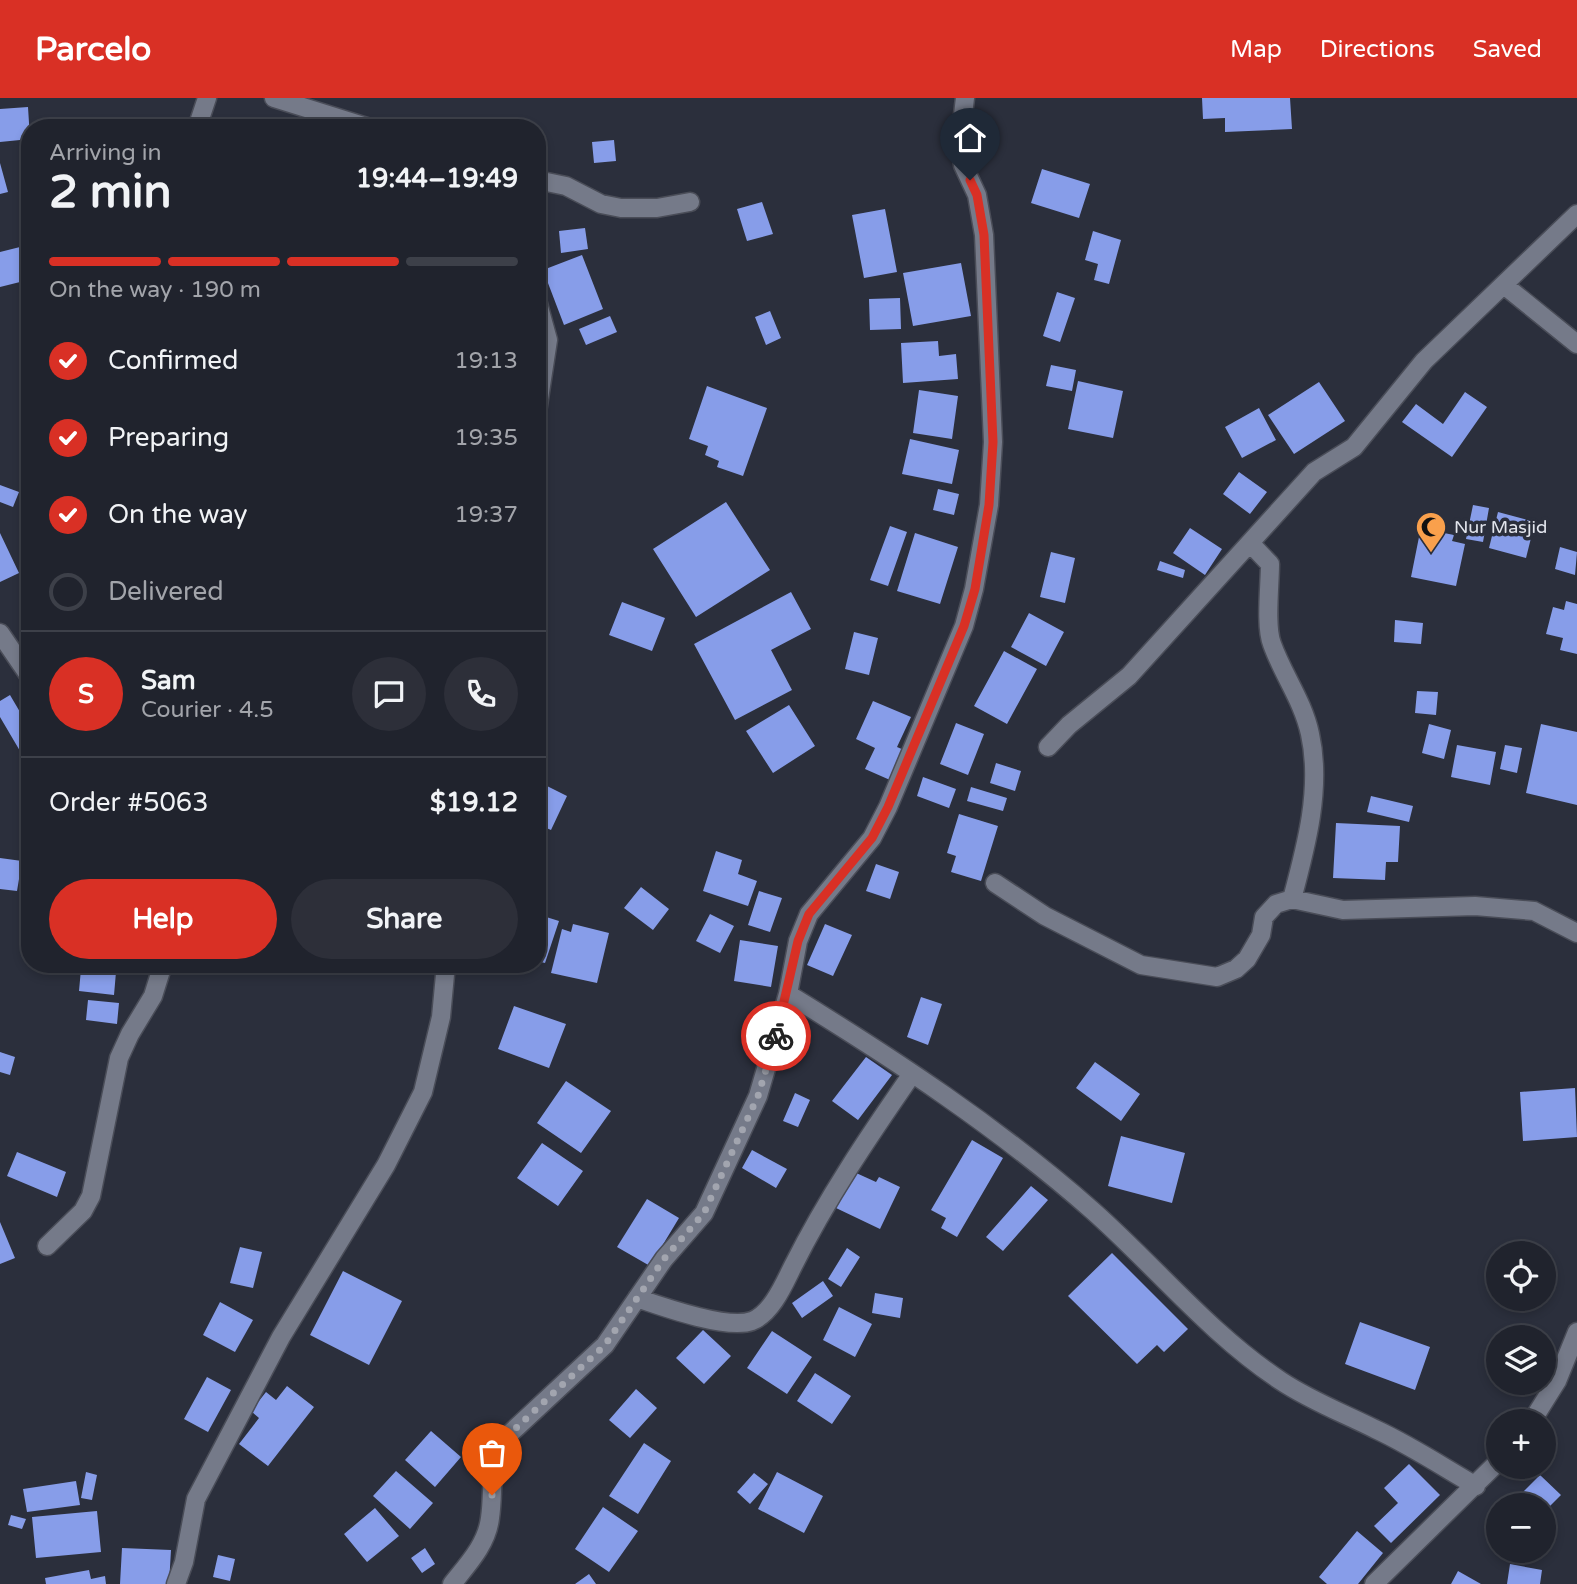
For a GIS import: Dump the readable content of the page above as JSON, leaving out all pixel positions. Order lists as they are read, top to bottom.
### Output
{
  "places": {
    "mosque": ["Nur Masjid"]
  },
  "page": {
    "header": "Parcelo",
    "nav": ["Map", "Directions", "Saved"],
    "heading": ["2 min", "Arriving in", "19:44–19:49"],
    "panel": [
      "Sam",
      "Courier · 4.5",
      "Order #5063",
      "$19.12"
    ],
    "bar": "On the way · 190 m",
    "list": [
      ["Confirmed", "19:13"],
      ["Preparing", "19:35"],
      ["On the way", "19:37"],
      "Delivered"
    ],
    "round": "S",
    "buttons": ["Help", "Share"],
    "map_buttons": ["+", "−"]
  }
}
